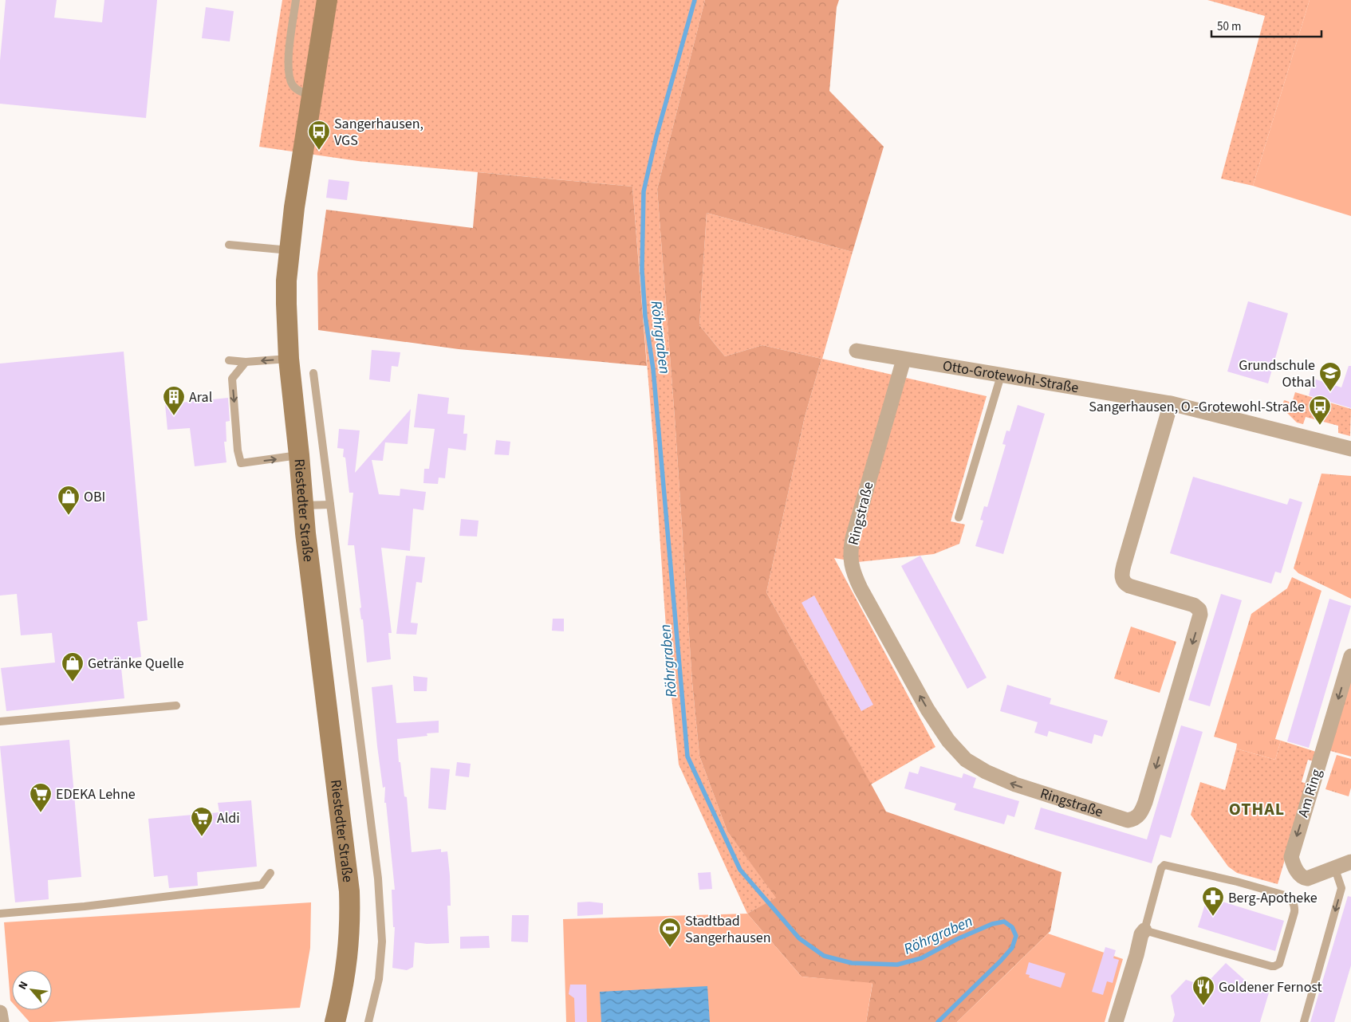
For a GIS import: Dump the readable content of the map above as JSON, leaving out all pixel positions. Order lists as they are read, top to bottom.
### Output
{
  "streets": {
    "main road": ["Riestedter Straße"],
    "street": ["Otto-Grotewohl-Straße", "Ringstraße", "Am Ring"]
  },
  "crossings": [
    ["Otto-Grotewohl-Straße", "Ringstraße"]
  ],
  "districts": ["OTHAL"],
  "water": ["Röhrgraben"],
  "places": {
    "bus stop": ["Sangerhausen, VGS", "Sangerhausen, O.-Grotewohl-Straße"],
    "school or university": ["Grundschule Othal"],
    "building": ["Aral"],
    "shop": ["OBI", "Getränke Quelle"],
    "supermarket": ["EDEKA Lehne", "Aldi"],
    "pharmacy": ["Berg-Apotheke"],
    "sports": ["Stadtbad Sangerhausen"],
    "restaurant": ["Goldener Fernost"]
  },
  "scale_bar": "50 m",
  "north": "top left"
}
